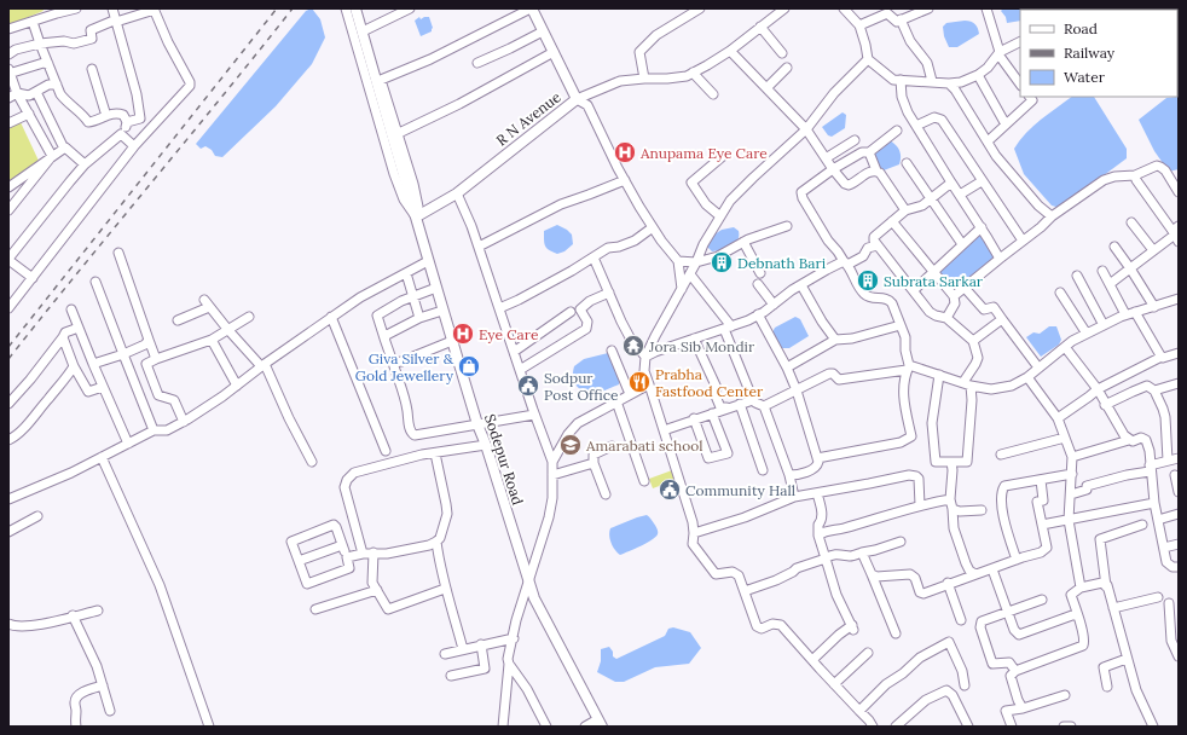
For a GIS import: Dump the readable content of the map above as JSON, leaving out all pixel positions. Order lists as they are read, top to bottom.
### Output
{
  "streets": {
    "main road": ["R N Avenue", "Sodepur Road"]
  },
  "crossings": [
    ["R N Avenue", "Sodepur Road"]
  ],
  "places": {
    "hospital": ["Anupama Eye Care", "Eye Care"],
    "building": ["Debnath Bari", "Subrata Sarkar"],
    "temple": ["Jora Sib Mondir"],
    "shop": ["Giva Silver & Gold Jewellery"],
    "restaurant": ["Prabha Fastfood Center"],
    "public building": ["Sodpur Post Office", "Community Hall"],
    "school or university": ["Amarabati school"]
  },
  "legend": ["Road", "Railway", "Water"]
}
